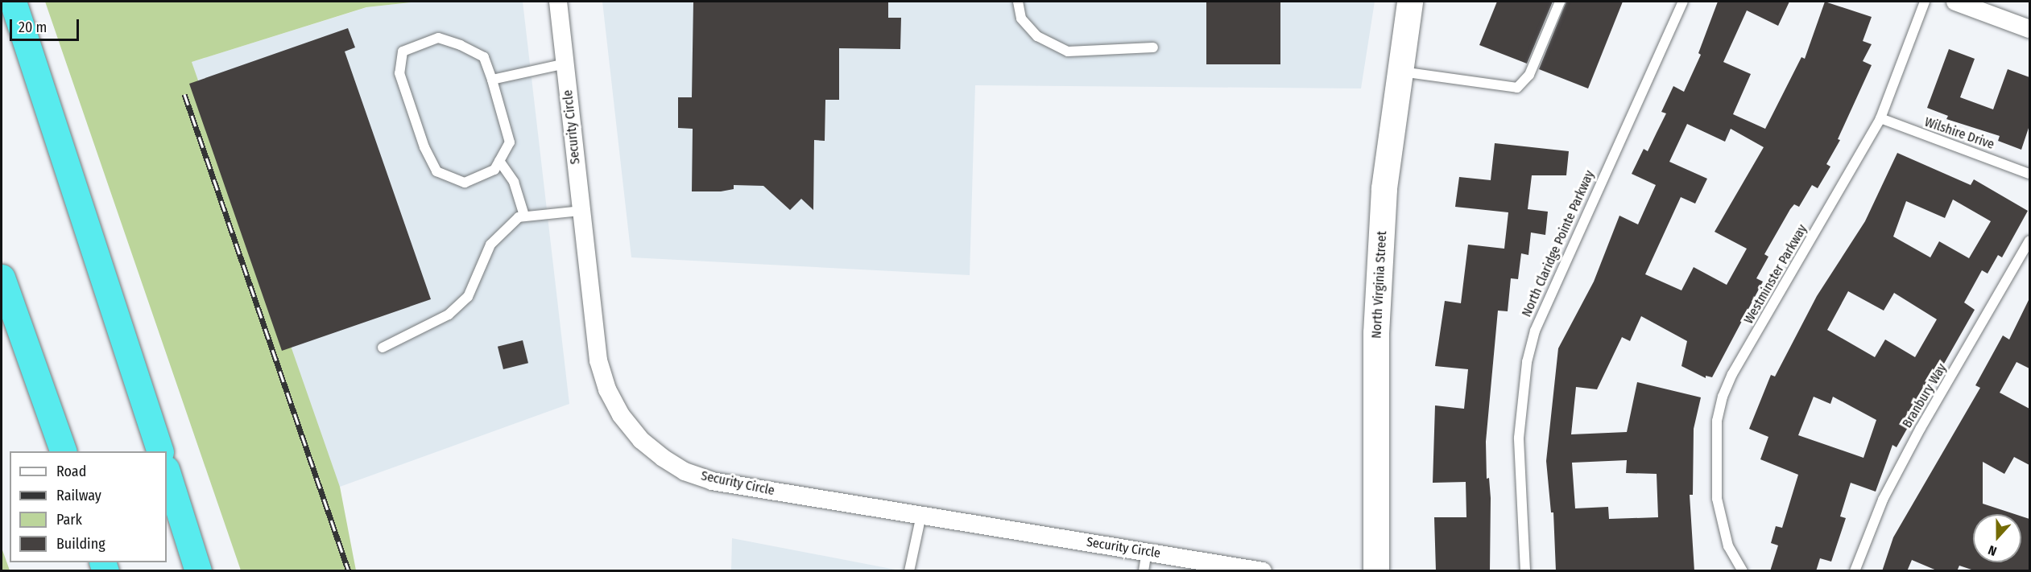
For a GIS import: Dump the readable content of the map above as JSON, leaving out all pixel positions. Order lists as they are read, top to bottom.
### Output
{
  "streets": {
    "main road": ["North Virginia Street"],
    "street": ["Security Circle"],
    "lane": [
      "Wilshire Drive",
      "North Claridge Pointe Parkway",
      "Westminster Parkway",
      "Branbury Way"
    ]
  },
  "crossings": [
    ["Wilshire Drive", "Westminster Parkway"]
  ],
  "legend": [
    "Road",
    "Railway",
    "Park",
    "Building"
  ],
  "scale_bar": "20 m",
  "north": "bottom"
}
